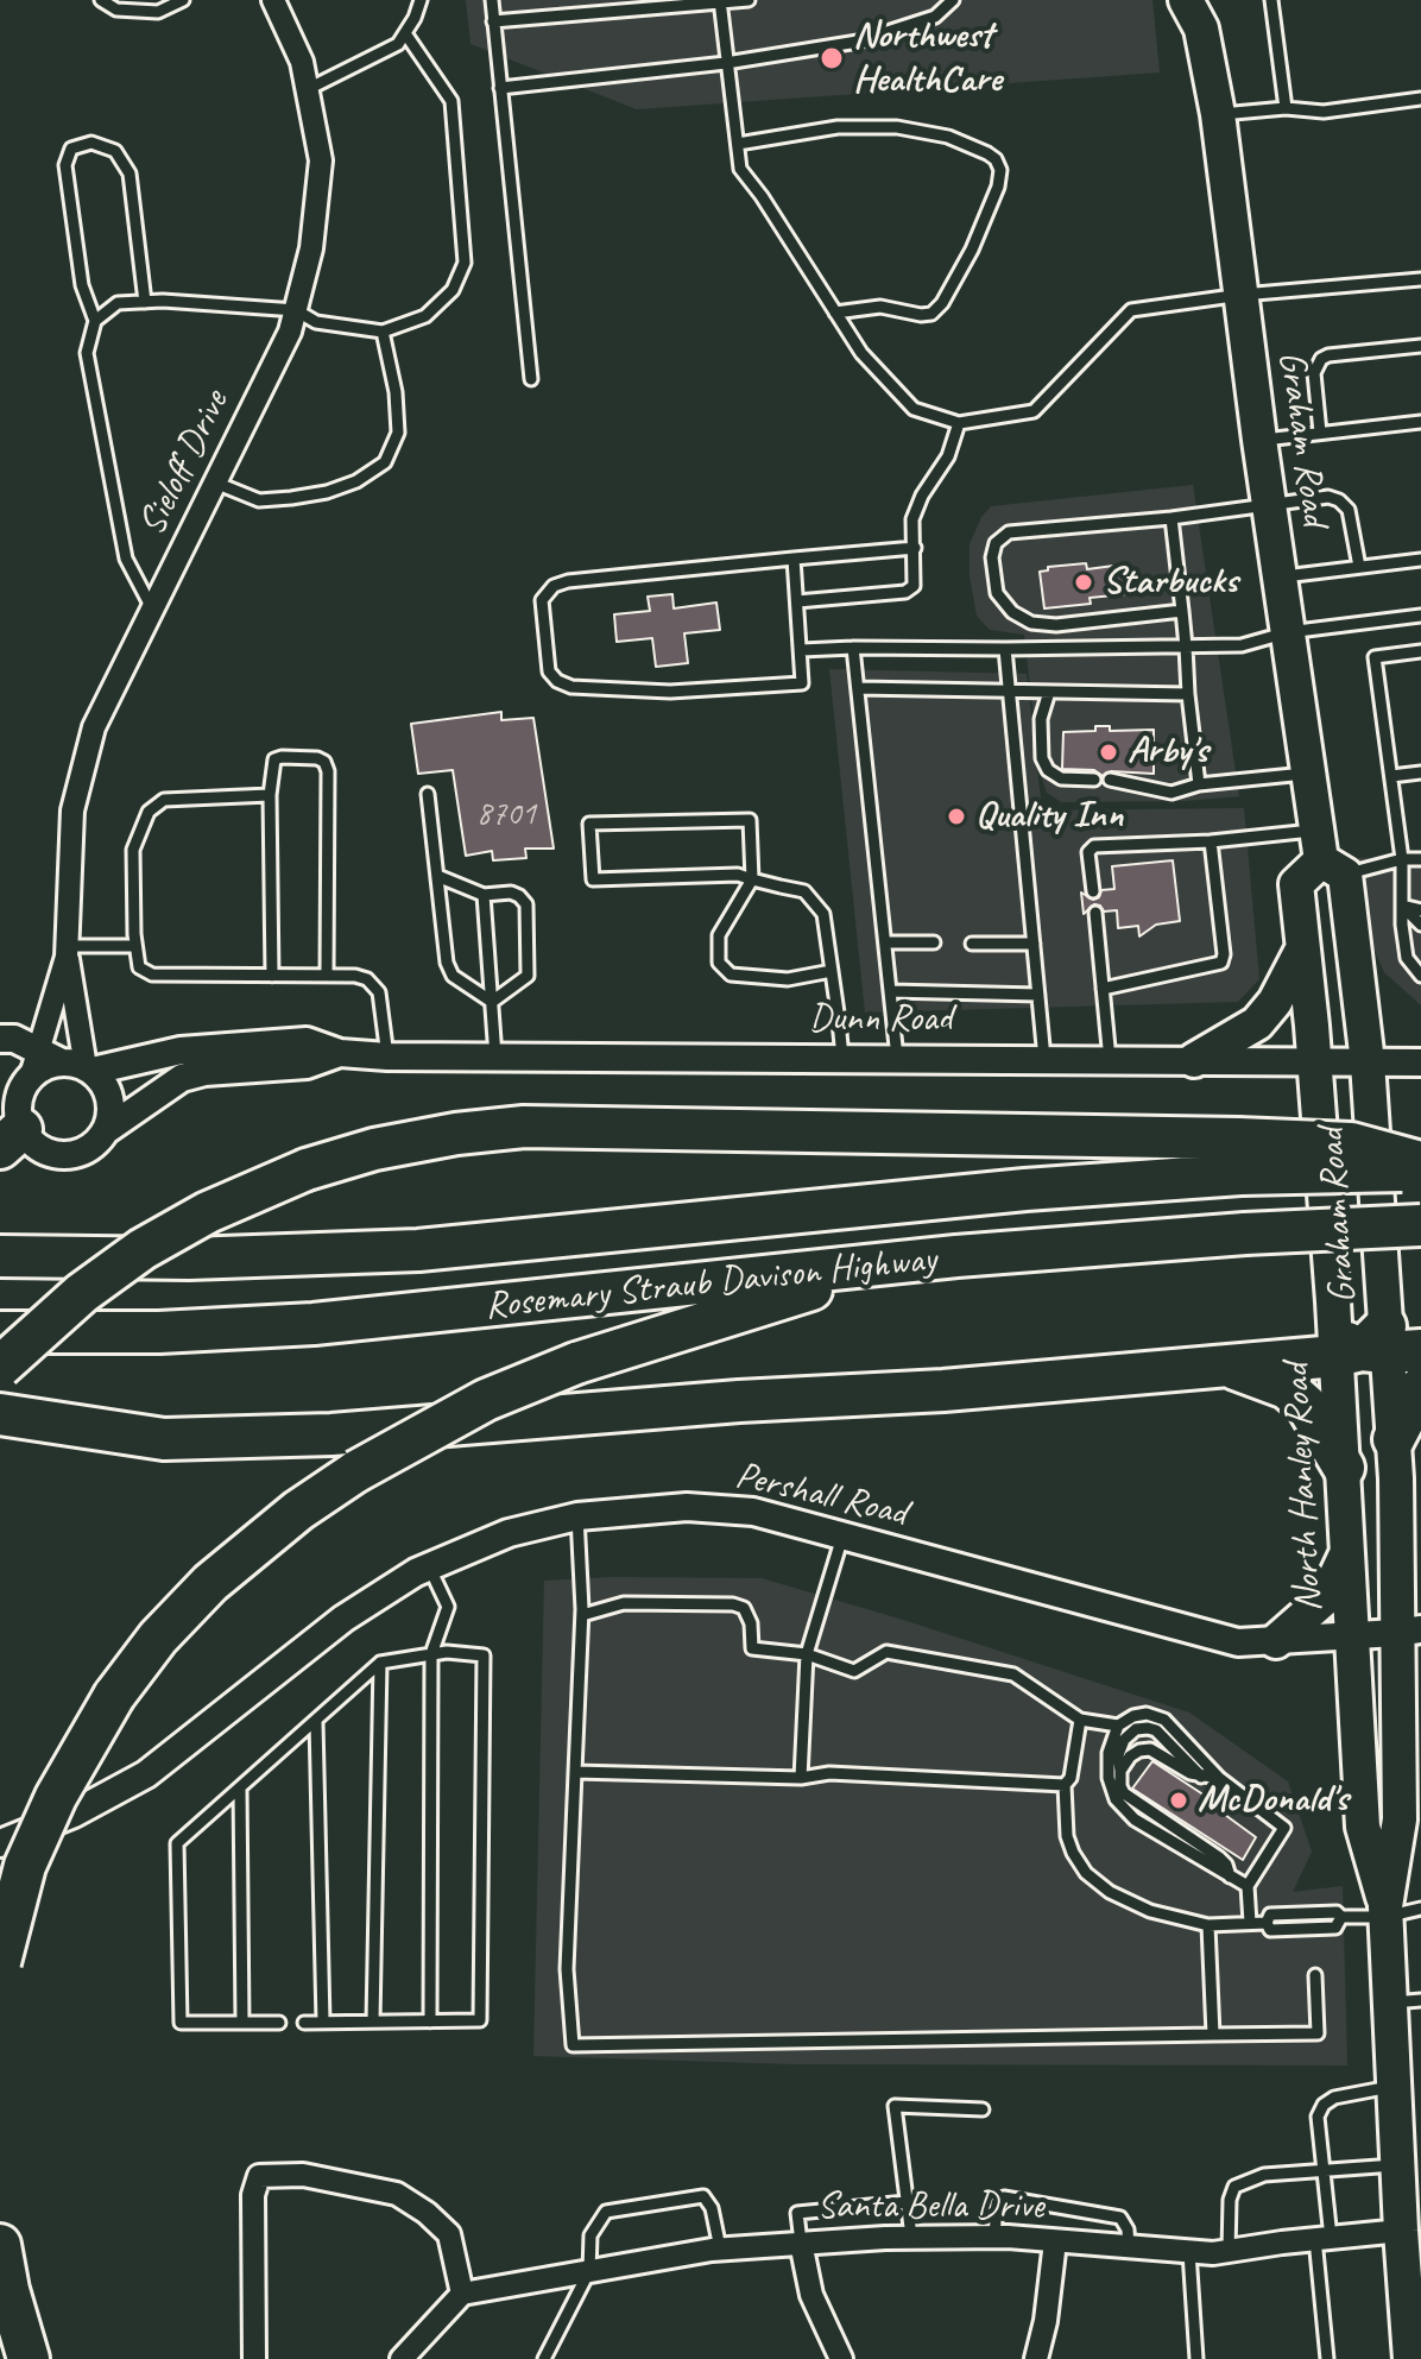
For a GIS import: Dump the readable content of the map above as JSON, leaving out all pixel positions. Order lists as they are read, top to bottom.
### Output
{
  "streets": {
    "highway": ["Rosemary Straub Davison Highway"],
    "main road": ["Graham Road", "North Hanley Road"],
    "street": [
      "Sieloff Drive",
      "Dunn Road",
      "Pershall Road",
      "Santa Bella Drive"
    ]
  },
  "crossings": [
    ["Graham Road", "Dunn Road"],
    ["Graham Road", "North Hanley Road"],
    ["Sieloff Drive", "Dunn Road"],
    ["Dunn Road", "North Hanley Road"],
    ["North Hanley Road", "Pershall Road"],
    ["North Hanley Road", "Santa Bella Drive"]
  ],
  "places": [
    "Northwest HealthCare",
    "Starbucks",
    "Arby's",
    "Quality Inn",
    "McDonald's"
  ],
  "house_numbers": ["8701"]
}
